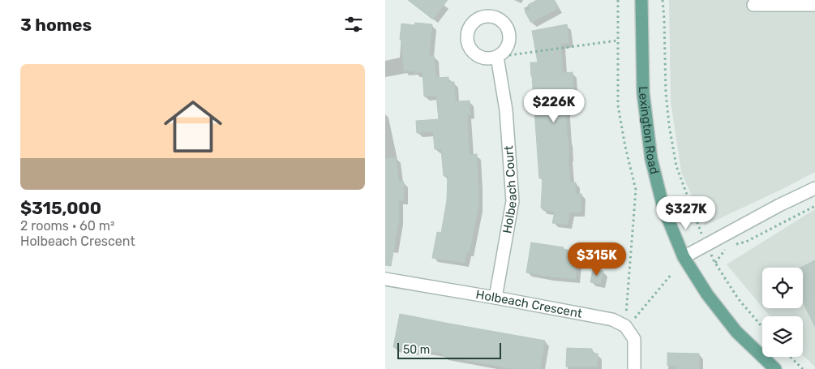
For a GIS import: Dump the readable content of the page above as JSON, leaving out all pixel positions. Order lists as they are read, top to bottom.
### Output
{
  "streets": {
    "main road": ["Lexington Road"],
    "street": ["Holbeach Court", "Holbeach Crescent"]
  },
  "crossings": [
    ["Holbeach Court", "Holbeach Crescent"]
  ],
  "scale_bar": "50 m",
  "page": {
    "heading": "3 homes",
    "list": [
      {
        "name": "$315,000",
        "note": "2 rooms · 60 m² · Holbeach Crescent"
      }
    ],
    "price": ["$226K", "$327K", "$315K"],
    "scale": "50 m"
  }
}
